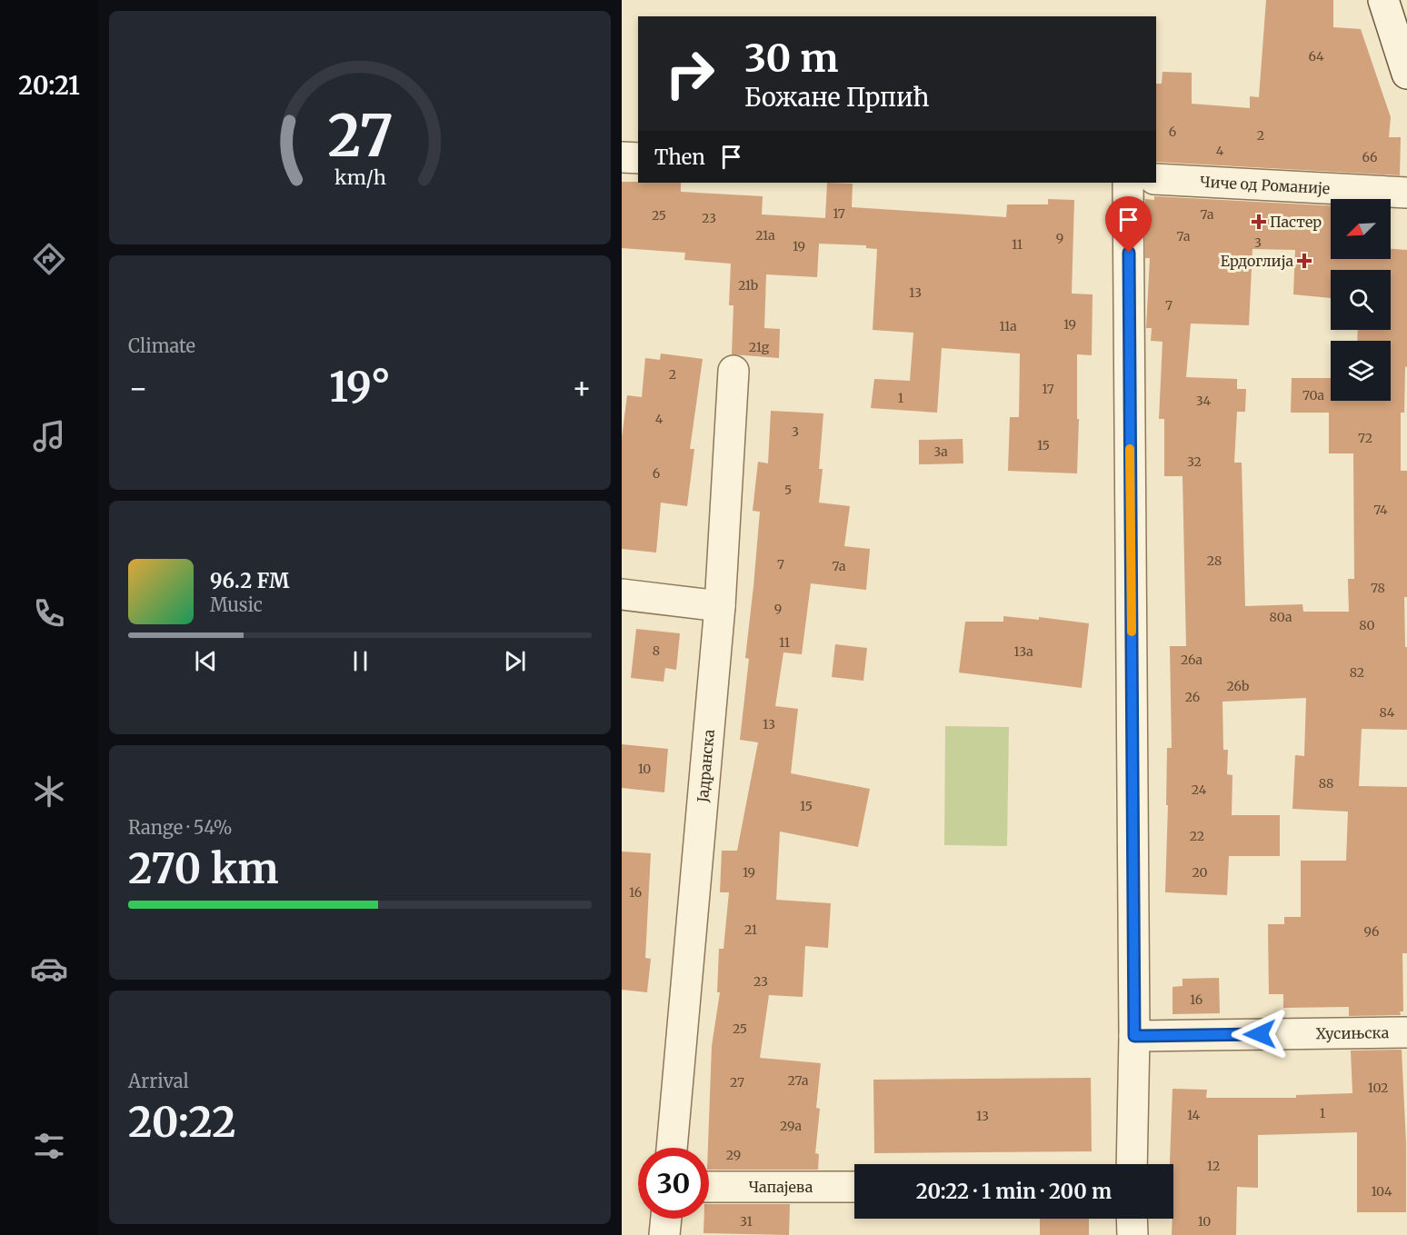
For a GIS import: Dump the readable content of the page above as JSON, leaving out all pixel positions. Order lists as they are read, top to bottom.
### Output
{
  "streets": {
    "street": [
      "Чиче од Романије",
      "Јадранска",
      "Хусињска",
      "Чапајева"
    ]
  },
  "places": {
    "health": ["Пастер", "Ердоглија"]
  },
  "house_numbers": [
    "64",
    "6",
    "2",
    "4",
    "66",
    "17",
    "7a",
    "25",
    "23",
    "21a",
    "7a",
    "9",
    "3",
    "11",
    "19",
    "21b",
    "13",
    "7",
    "19",
    "11a",
    "21g",
    "2",
    "17",
    "70a",
    "1",
    "34",
    "4",
    "3",
    "72",
    "15",
    "3a",
    "32",
    "6",
    "5",
    "74",
    "28",
    "7",
    "7a",
    "78",
    "9",
    "80a",
    "80",
    "11",
    "8",
    "13a",
    "26a",
    "82",
    "26b",
    "26",
    "84",
    "13",
    "10",
    "88",
    "24",
    "15",
    "22",
    "19",
    "20",
    "16",
    "21",
    "96",
    "23",
    "16",
    "25",
    "27a",
    "27",
    "102",
    "1",
    "14",
    "13",
    "29a",
    "29",
    "12",
    "104",
    "31",
    "10"
  ],
  "north": "bottom left",
  "page": {
    "tabs": "20:21",
    "turn": ["30 m", "Божане Прпић"],
    "then": "Then",
    "tile": [
      "Climate",
      ["Range · 54%", "270 km"],
      ["Arrival", "20:22"]
    ],
    "heat": ["−", "19°", "+"],
    "song": ["96.2 FM", "Music"],
    "limit": "30",
    "trip": "20:22 · 1 min · 200 m",
    "gauge": ["27", "km/h"]
  }
}
